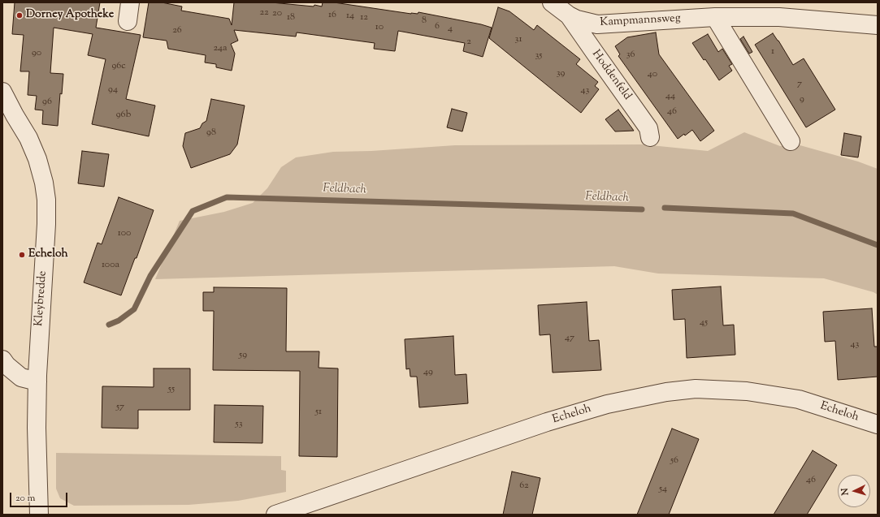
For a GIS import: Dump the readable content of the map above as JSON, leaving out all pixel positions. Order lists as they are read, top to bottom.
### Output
{
  "streets": {
    "street": [
      "Kampmannsweg",
      "Hoddenfeld",
      "Kleybredde",
      "Echeloh"
    ]
  },
  "crossings": [
    ["Kampmannsweg", "Hoddenfeld"]
  ],
  "water": ["Feldbach"],
  "places": ["Dorney Apotheke", "Echeloh"],
  "house_numbers": [
    "22",
    "20",
    "16",
    "14",
    "18",
    "12",
    "8",
    "6",
    "10",
    "4",
    "26",
    "31",
    "2",
    "24a",
    "1",
    "90",
    "36",
    "35",
    "96c",
    "39",
    "40",
    "7",
    "94",
    "43",
    "44",
    "9",
    "96",
    "46",
    "96b",
    "98",
    "100",
    "100a",
    "45",
    "47",
    "43",
    "59",
    "49",
    "55",
    "57",
    "51",
    "53",
    "56",
    "46",
    "62",
    "54"
  ],
  "scale_bar": "20 m",
  "north": "left"
}
